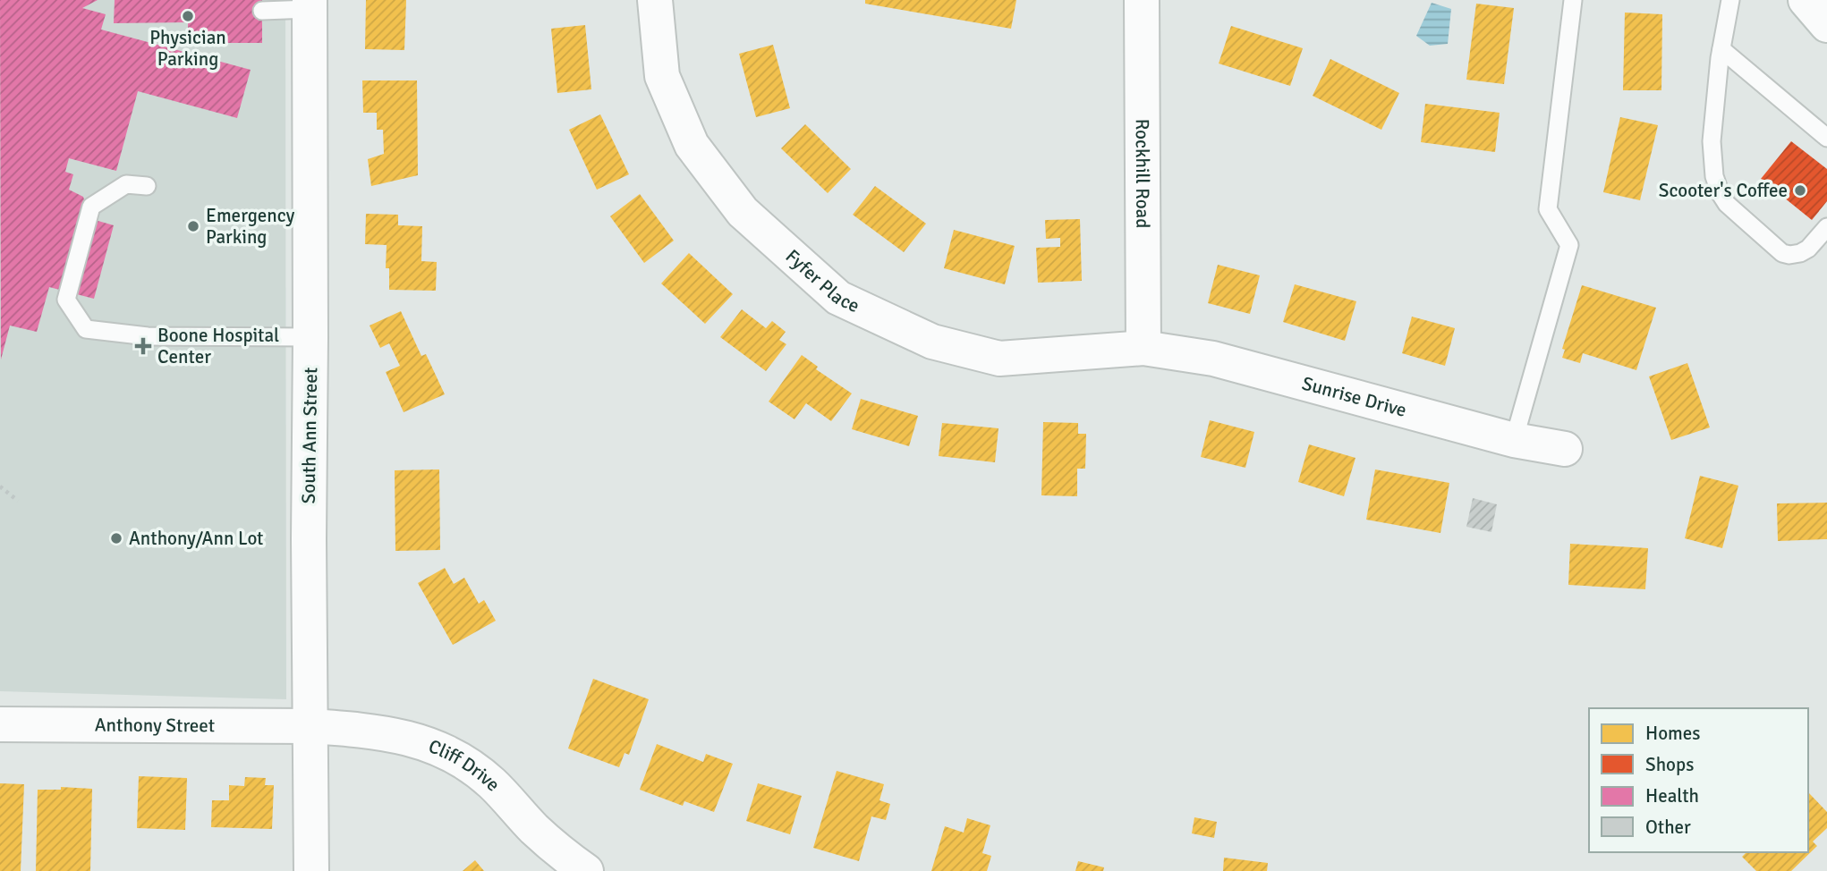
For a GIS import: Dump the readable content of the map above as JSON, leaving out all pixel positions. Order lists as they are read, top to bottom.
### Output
{
  "streets": {
    "street": [
      "Rockhill Road",
      "Fyfer Place",
      "Sunrise Drive",
      "South Ann Street",
      "Anthony Street",
      "Cliff Drive"
    ]
  },
  "crossings": [
    ["Rockhill Road", "Fyfer Place"],
    ["Rockhill Road", "Sunrise Drive"],
    ["Fyfer Place", "Sunrise Drive"],
    ["South Ann Street", "Anthony Street"],
    ["South Ann Street", "Cliff Drive"],
    ["Anthony Street", "Cliff Drive"]
  ],
  "places": {
    "other": [
      "Physician Parking",
      "Scooter's Coffee",
      "Emergency Parking",
      "Anthony/Ann Lot"
    ],
    "health": ["Boone Hospital Center"]
  },
  "legend": [
    "Homes",
    "Shops",
    "Health",
    "Other"
  ]
}
